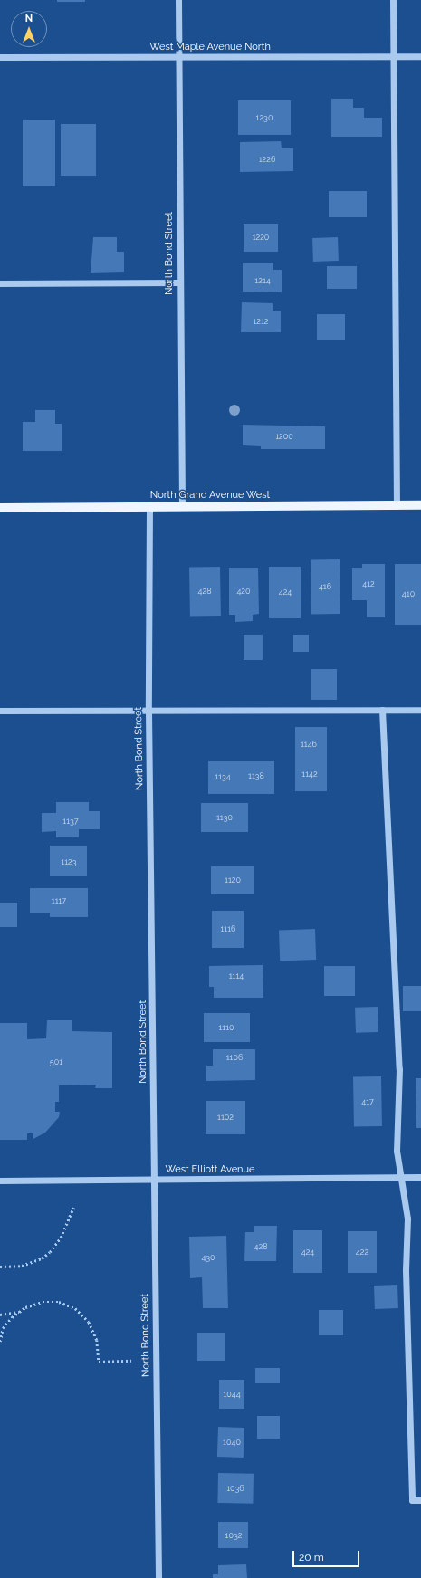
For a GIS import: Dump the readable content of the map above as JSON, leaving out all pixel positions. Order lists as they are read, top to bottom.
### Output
{
  "streets": {
    "main road": ["North Grand Avenue West"],
    "street": ["West Maple Avenue North", "North Bond Street", "West Elliott Avenue"]
  },
  "crossings": [
    ["West Maple Avenue North", "North Bond Street"],
    ["North Bond Street", "North Grand Avenue West"],
    ["North Bond Street", "West Elliott Avenue"]
  ],
  "house_numbers": [
    "1230",
    "1226",
    "1220",
    "1214",
    "1212",
    "1200",
    "412",
    "416",
    "428",
    "420",
    "424",
    "410",
    "1146",
    "1142",
    "1138",
    "1134",
    "1130",
    "1137",
    "1123",
    "1120",
    "1117",
    "1116",
    "1114",
    "1110",
    "1106",
    "501",
    "417",
    "1102",
    "428",
    "424",
    "422",
    "430",
    "1044",
    "1040",
    "1036",
    "1032"
  ],
  "scale_bar": "20 m",
  "north": "top"
}
